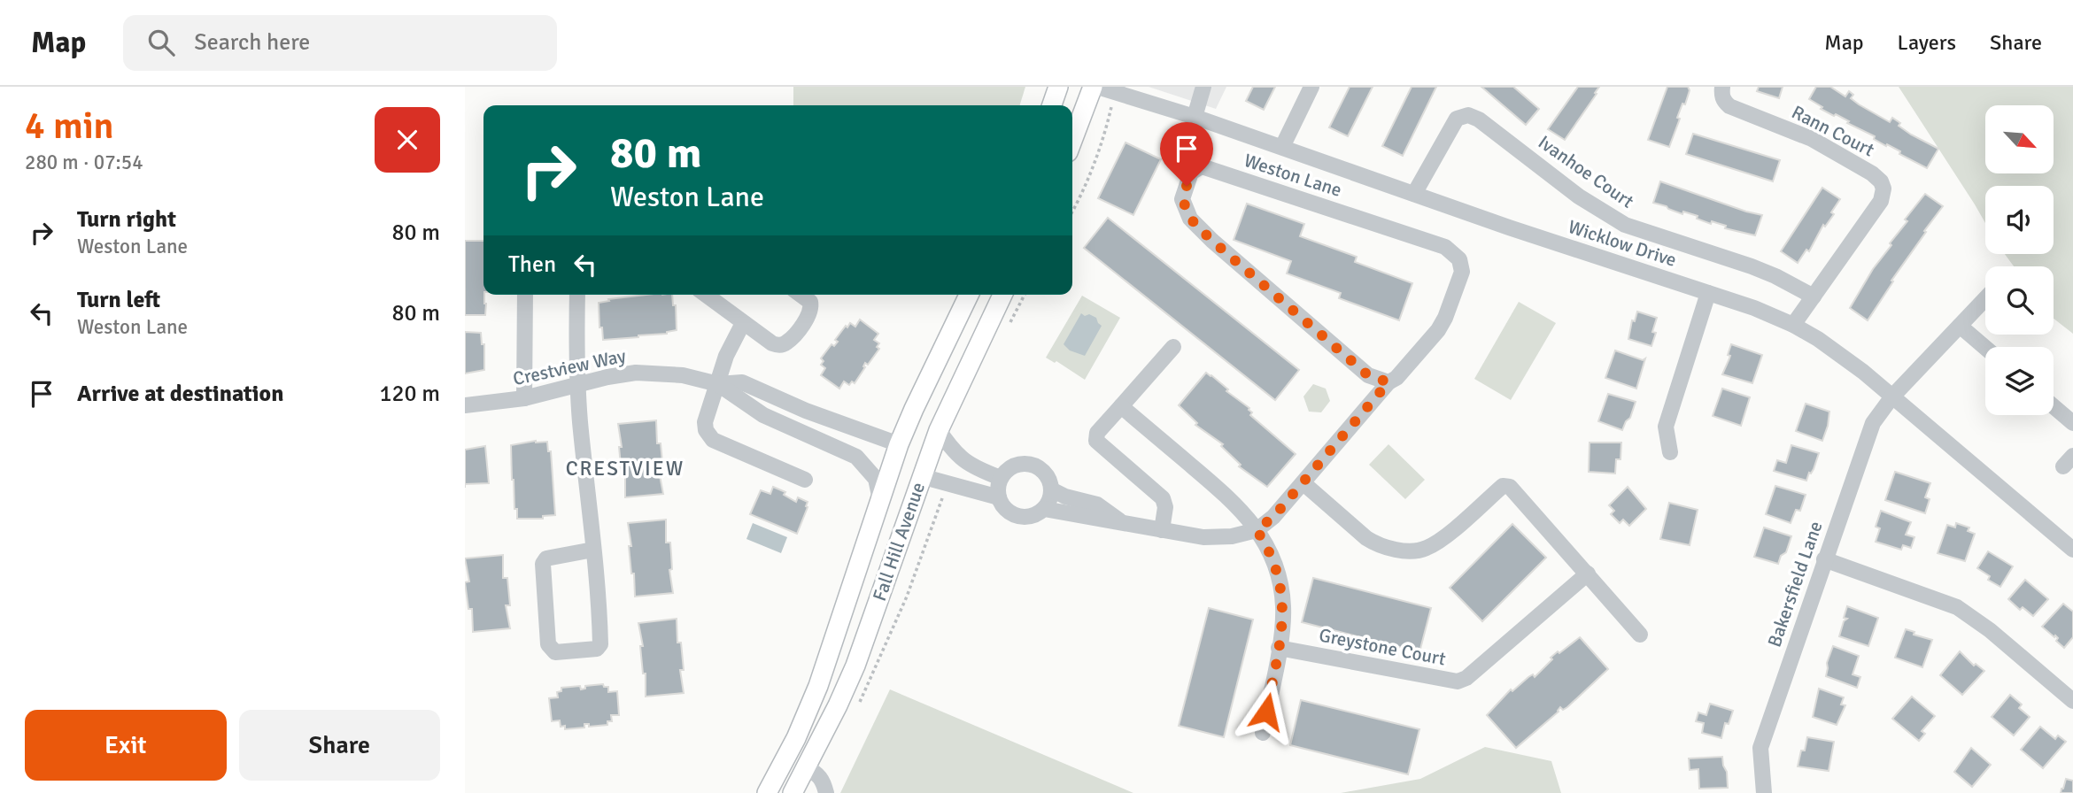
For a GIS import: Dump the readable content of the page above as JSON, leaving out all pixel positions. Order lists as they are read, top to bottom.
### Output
{
  "streets": {
    "main road": ["Fall Hill Avenue"],
    "street": [
      "Rann Court",
      "Ivanhoe Court",
      "Weston Lane",
      "Wicklow Drive",
      "Crestview Way",
      "Bakersfield Lane",
      "Greystone Court"
    ]
  },
  "crossings": [
    ["Rann Court", "Ivanhoe Court"],
    ["Rann Court", "Wicklow Drive"],
    ["Ivanhoe Court", "Wicklow Drive"],
    ["Weston Lane", "Fall Hill Avenue"],
    ["Wicklow Drive", "Bakersfield Lane"],
    ["Crestview Way", "Fall Hill Avenue"]
  ],
  "districts": ["CRESTVIEW"],
  "north": "bottom right",
  "page": {
    "header": "Map",
    "search": "Search here",
    "nav": ["Map", "Layers", "Share"],
    "heading": ["4 min", "280 m · 07:54"],
    "turn": ["80 m", "Weston Lane"],
    "list": [
      {
        "name": "Turn right",
        "note": "Weston Lane",
        "value": "80 m"
      },
      {
        "name": "Turn left",
        "note": "Weston Lane",
        "value": "80 m"
      },
      {
        "name": "Arrive at destination",
        "value": "120 m"
      }
    ],
    "then": "Then",
    "buttons": ["Exit", "Share"]
  }
}
